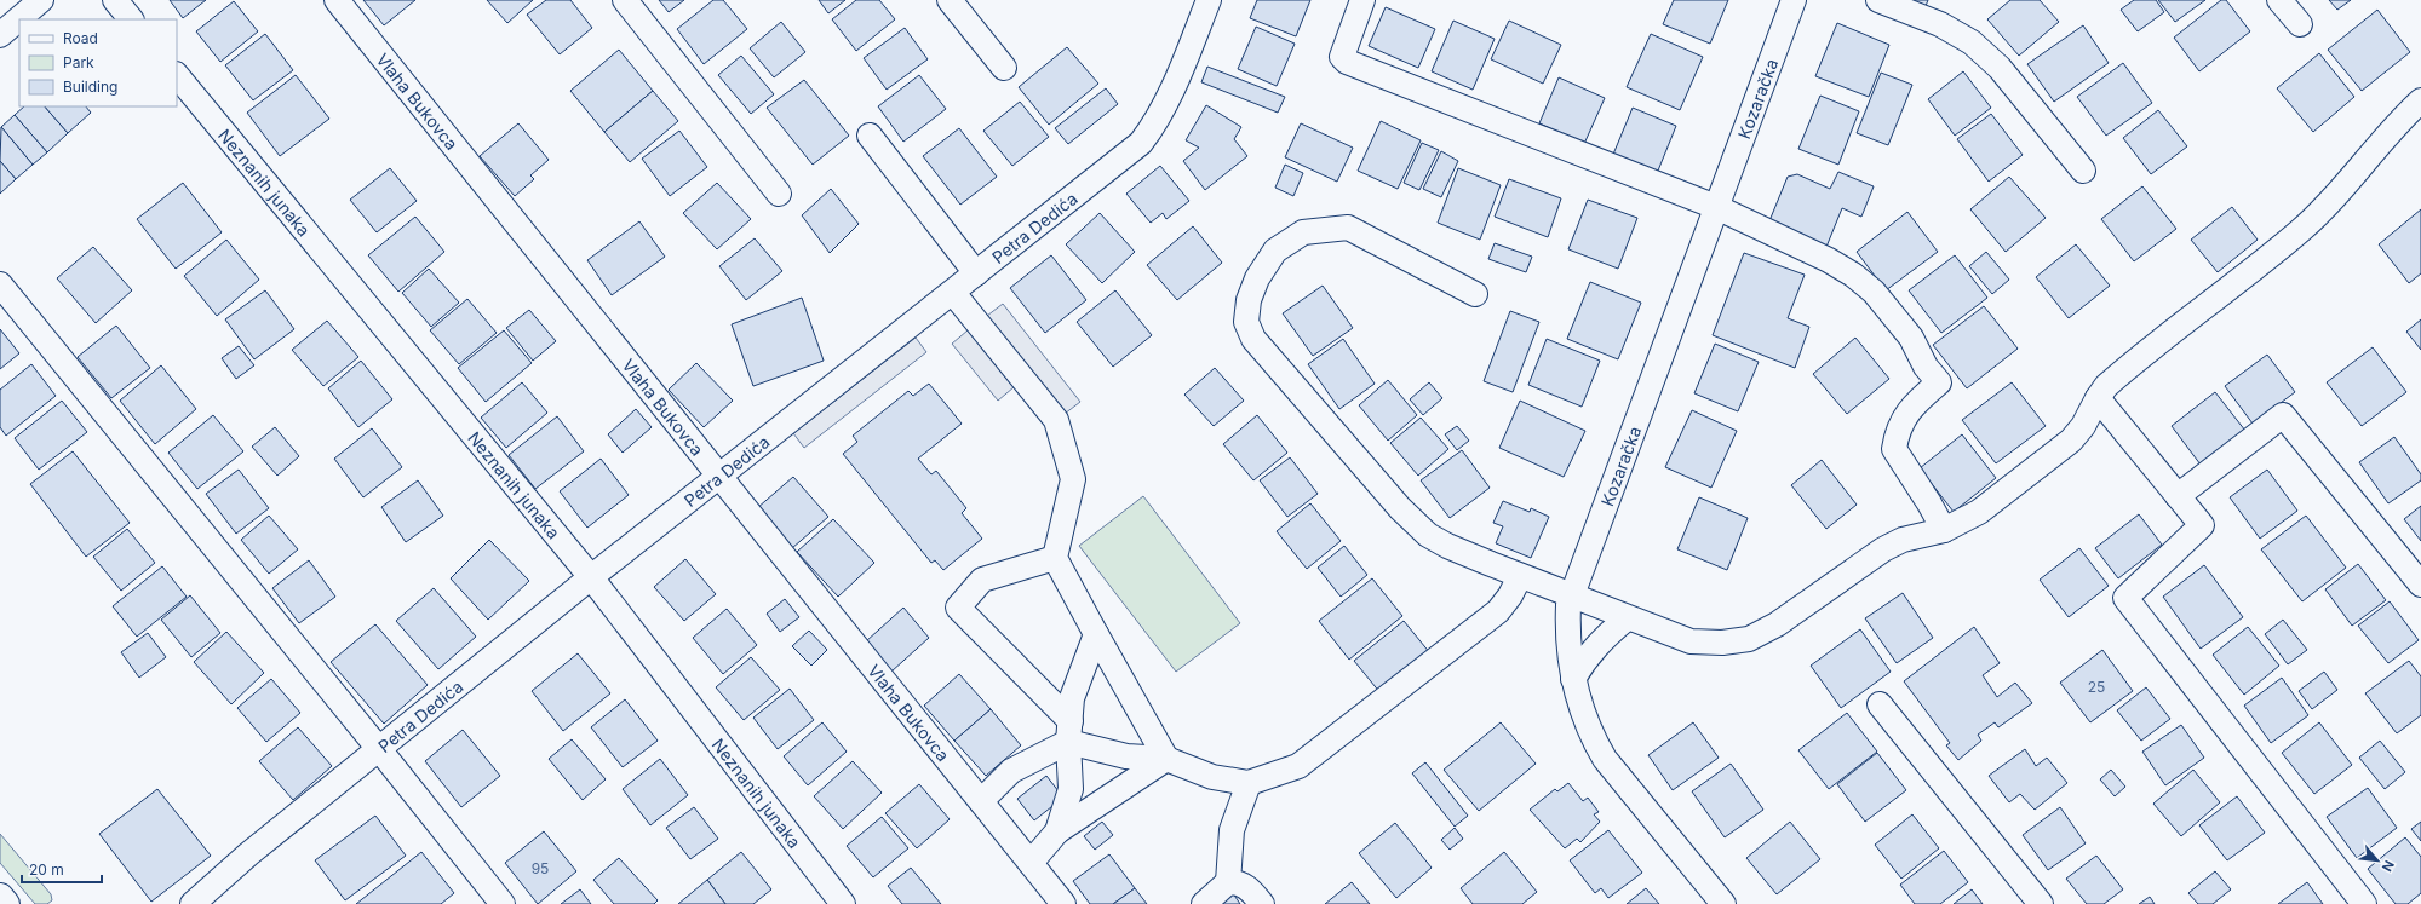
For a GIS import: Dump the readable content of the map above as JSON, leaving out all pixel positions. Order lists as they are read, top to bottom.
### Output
{
  "streets": {
    "street": [
      "Kozaračka",
      "Vlaha Bukovca",
      "Neznanih junaka",
      "Petra Dedića"
    ]
  },
  "crossings": [
    ["Vlaha Bukovca", "Petra Dedića"],
    ["Neznanih junaka", "Petra Dedića"]
  ],
  "house_numbers": ["25", "95"],
  "legend": ["Road", "Park", "Building"],
  "scale_bar": "20 m",
  "north": "bottom right"
}
